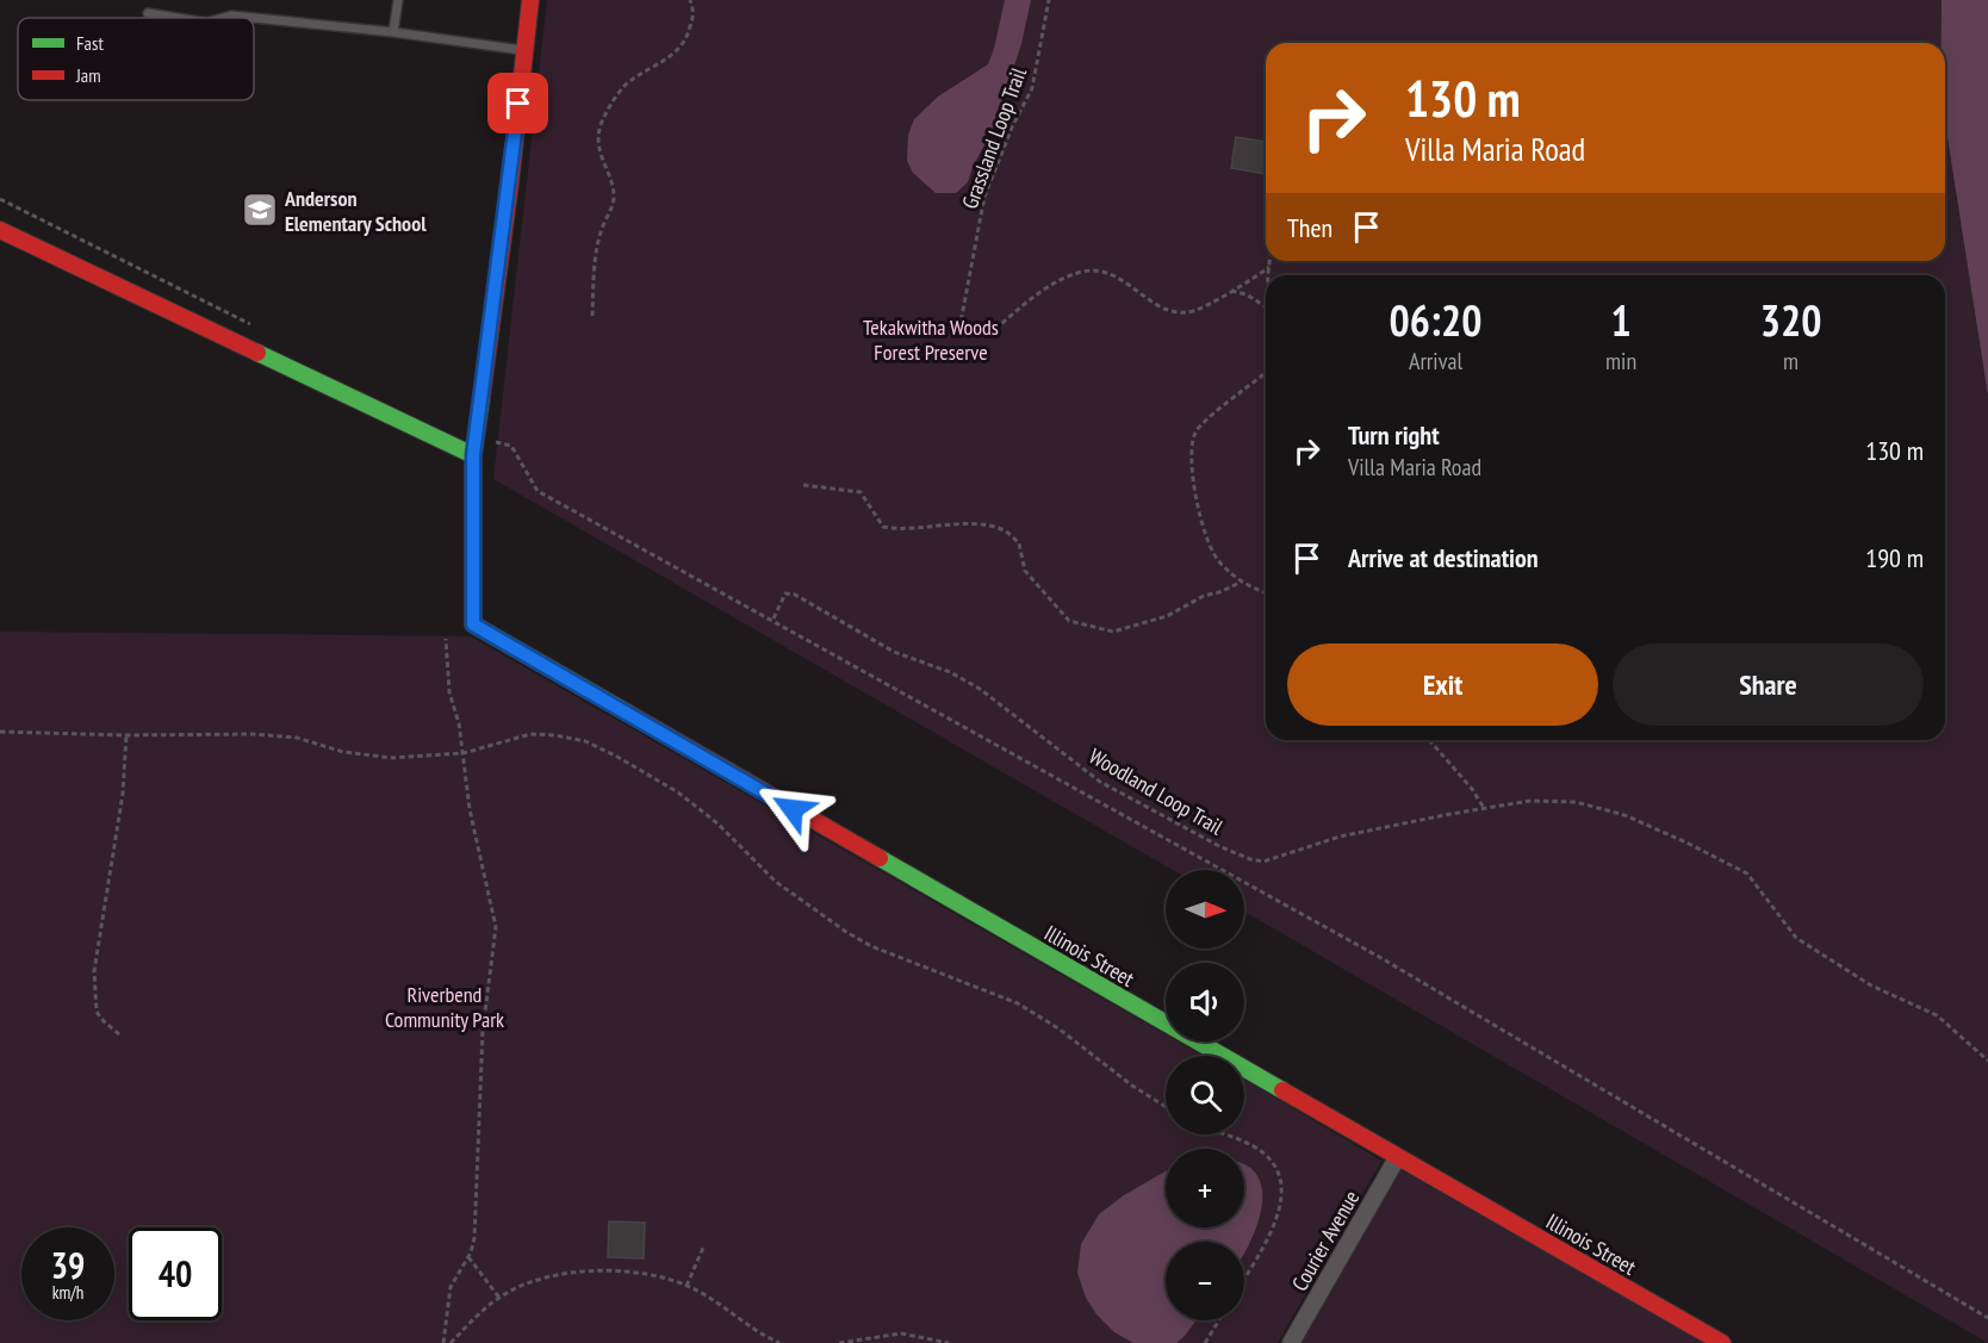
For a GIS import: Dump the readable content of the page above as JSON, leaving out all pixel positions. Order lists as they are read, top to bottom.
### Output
{
  "streets": {
    "street": ["Illinois Street", "Courier Avenue"],
    "path": ["Grassland Loop Trail", "Woodland Loop Trail"]
  },
  "crossings": [
    ["Illinois Street", "Courier Avenue"]
  ],
  "parks": ["Tekakwitha Woods Forest Preserve", "Riverbend Community Park"],
  "places": {
    "school or university": ["Anderson Elementary School"]
  },
  "legend": ["Fast", "Jam"],
  "north": "right",
  "page": {
    "turn": ["130 m", "Villa Maria Road"],
    "then": "Then",
    "eta": [
      "06:20",
      "Arrival",
      "1",
      "min",
      "320",
      "m"
    ],
    "list": [
      {
        "name": "Turn right",
        "note": "Villa Maria Road",
        "value": "130 m"
      },
      {
        "name": "Arrive at destination",
        "value": "190 m"
      }
    ],
    "buttons": ["Exit", "Share"],
    "map_buttons": ["+", "−"],
    "speed": "39 km/h",
    "limit": "40"
  }
}
